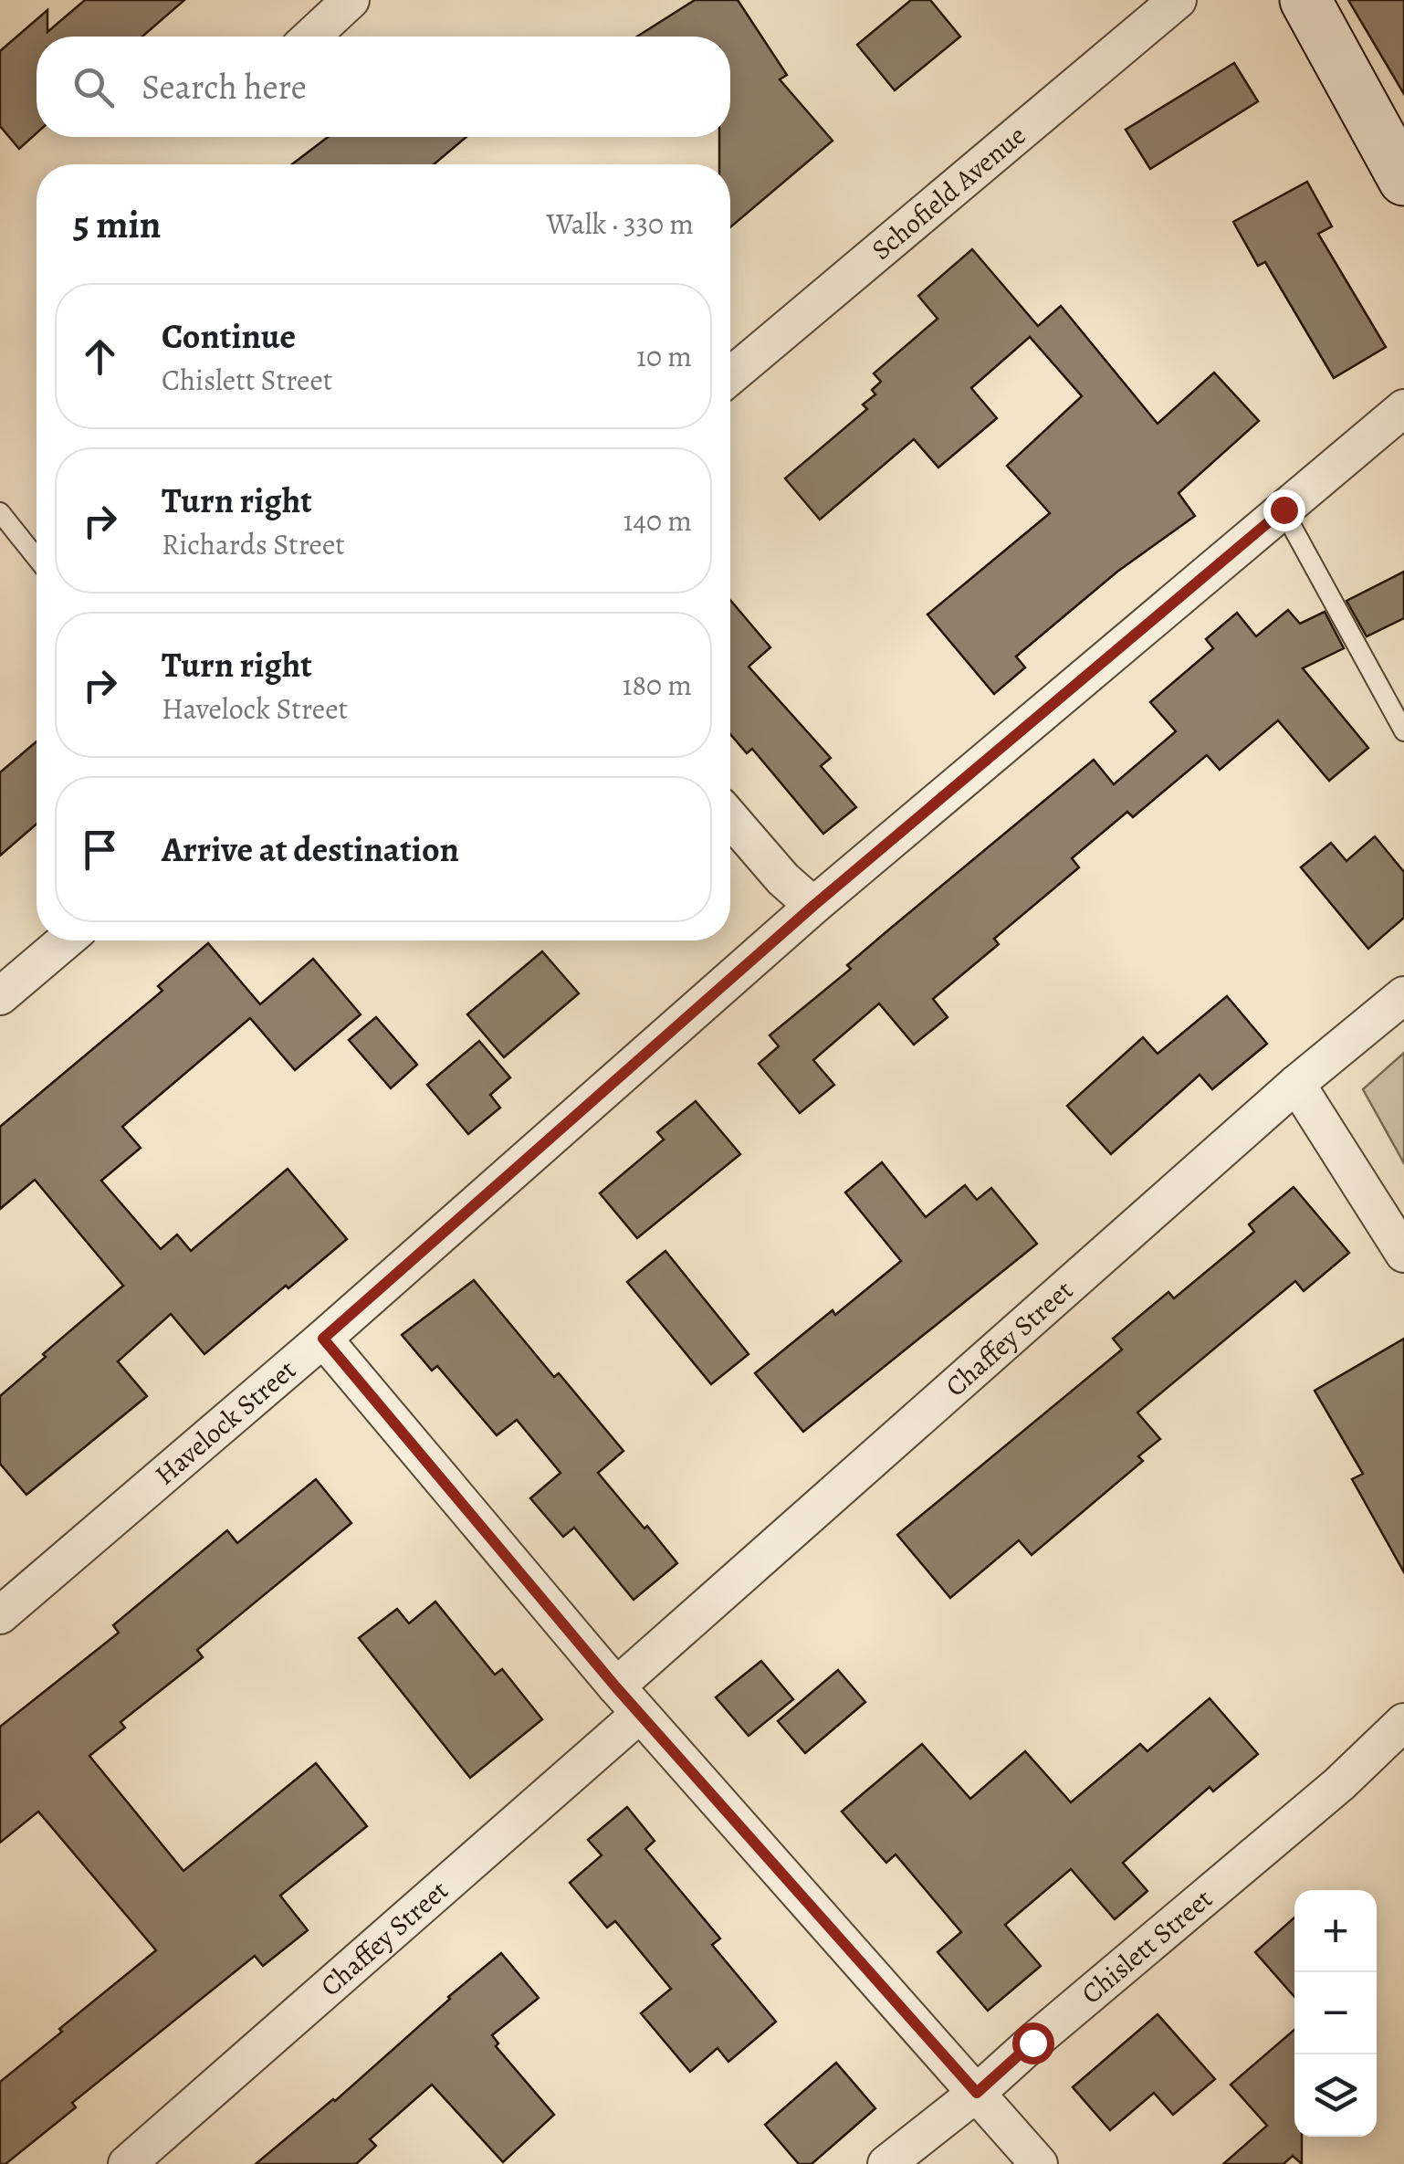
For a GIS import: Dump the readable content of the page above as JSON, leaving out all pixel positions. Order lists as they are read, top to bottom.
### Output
{
  "streets": {
    "street": [
      "Schofield Avenue",
      "Chaffey Street",
      "Havelock Street",
      "Chislett Street"
    ]
  },
  "page": {
    "search": "Search here",
    "heading": ["5 min", "Walk · 330 m"],
    "list": [
      ["Continue", "Chislett Street", "10 m"],
      ["Turn right", "Richards Street", "140 m"],
      ["Turn right", "Havelock Street", "180 m"],
      "Arrive at destination"
    ],
    "map_buttons": ["+", "−"]
  }
}
